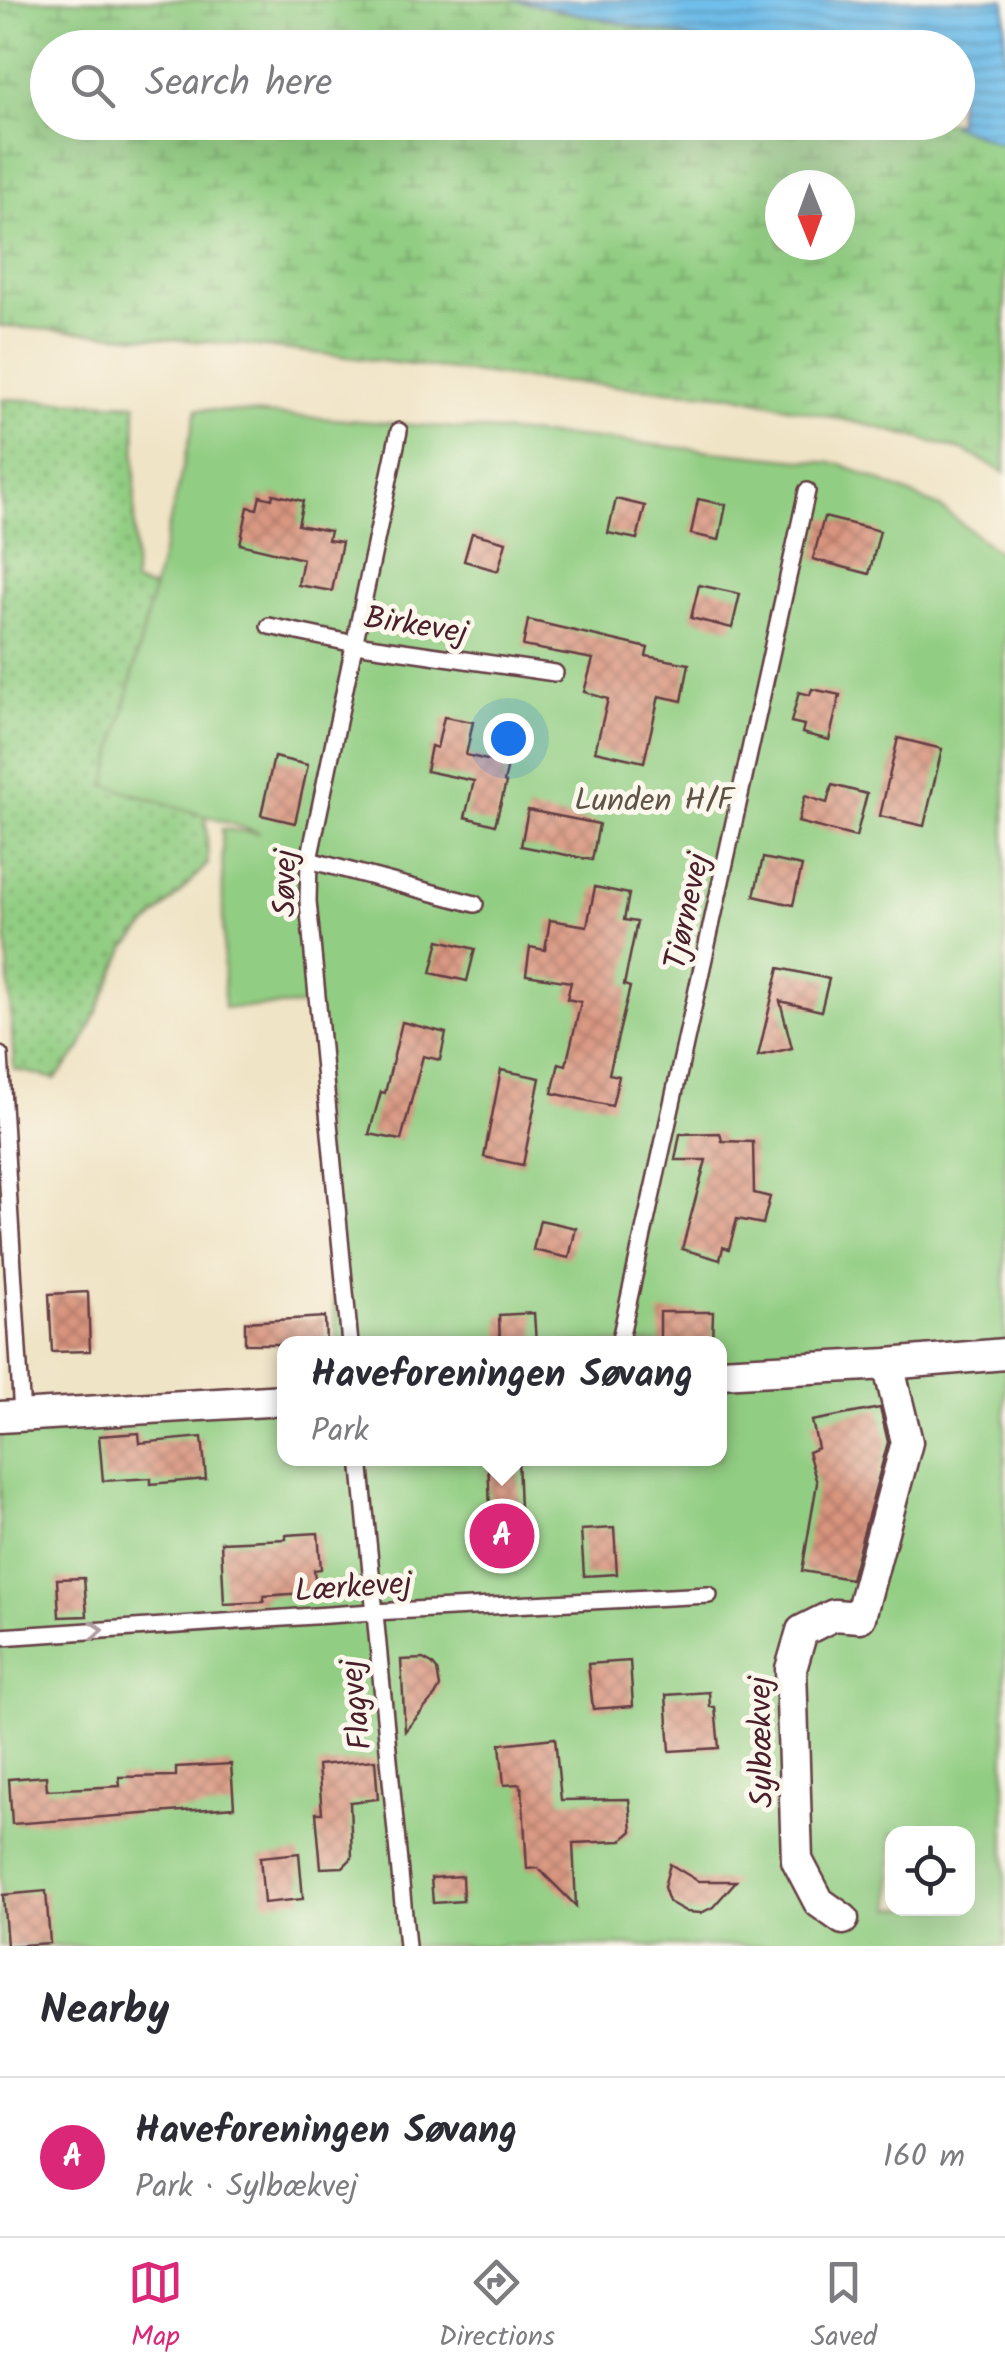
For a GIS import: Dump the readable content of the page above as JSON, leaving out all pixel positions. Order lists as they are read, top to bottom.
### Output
{
  "streets": {
    "street": ["Sylbækvej"],
    "lane": [
      "Birkevej",
      "Søvej",
      "Tjørnevej",
      "Lærkevej",
      "Flagvej"
    ]
  },
  "crossings": [
    ["Birkevej", "Søvej"],
    ["Lærkevej", "Flagvej"]
  ],
  "one_way": ["Lærkevej"],
  "parks": ["Lunden H/F"],
  "north": "bottom",
  "page": {
    "search": "Search here",
    "popup": ["Haveforeningen Søvang", "Park"],
    "pins": "A",
    "heading": "Nearby",
    "list": [
      {
        "mark": "A",
        "name": "Haveforeningen Søvang",
        "note": "Park · Sylbækvej",
        "value": "160 m"
      }
    ],
    "nav": ["Map", "Directions", "Saved"]
  }
}
